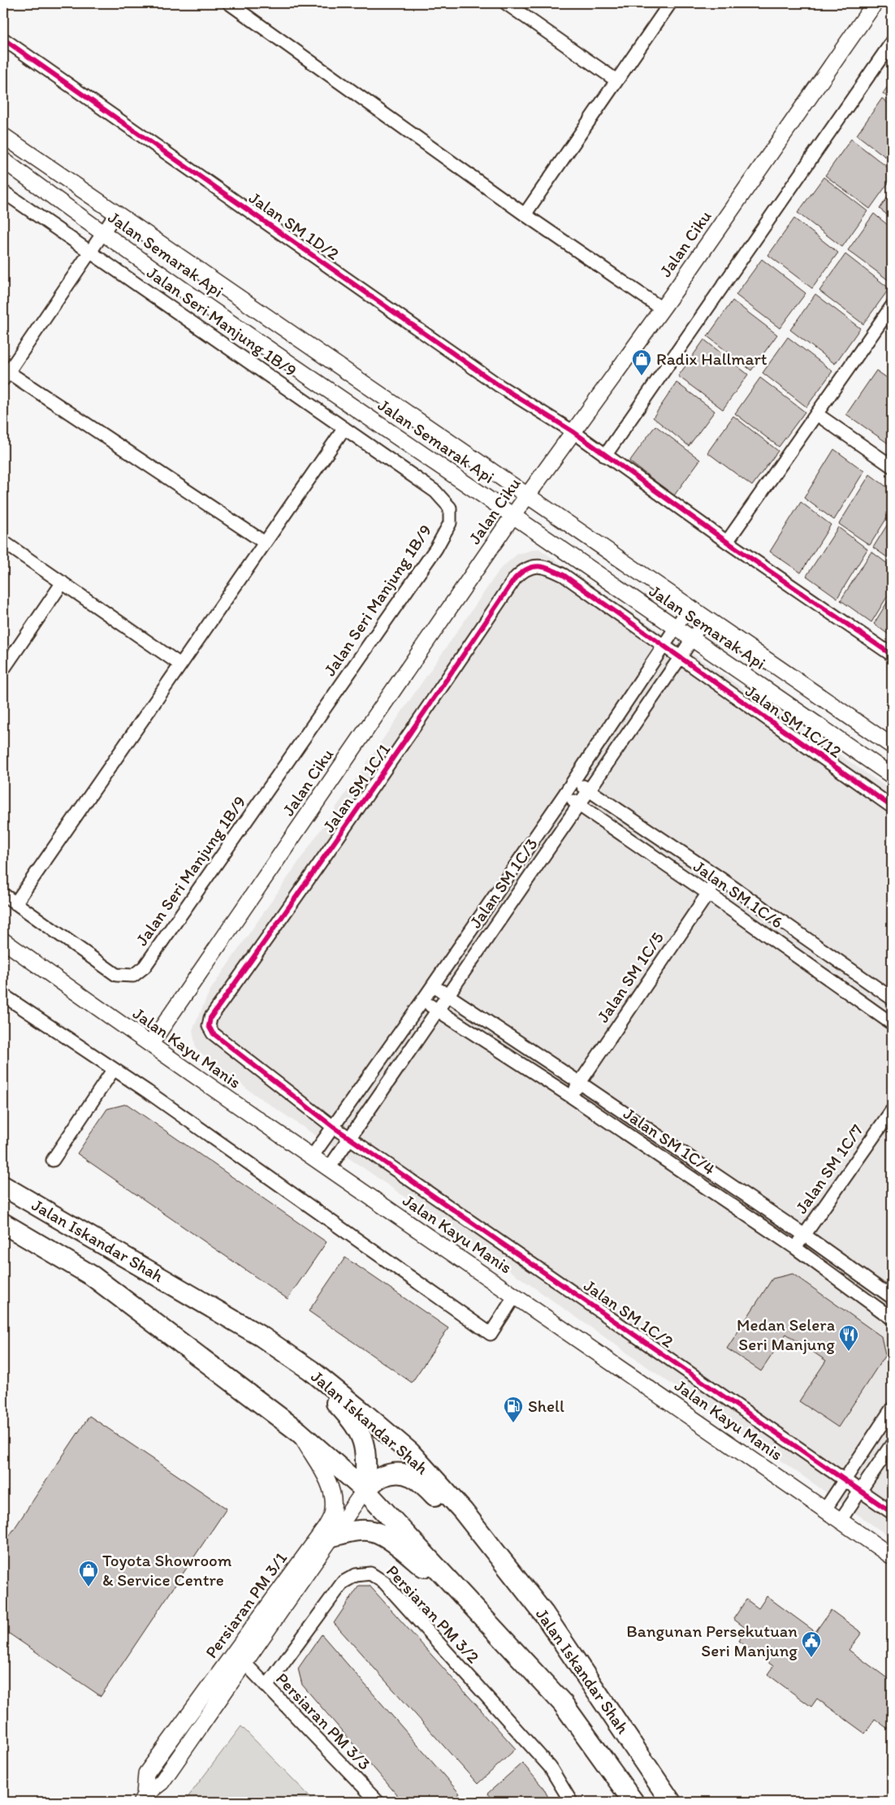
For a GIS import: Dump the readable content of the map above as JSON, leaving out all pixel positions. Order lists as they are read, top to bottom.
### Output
{
  "streets": {
    "main road": ["Jalan Iskandar Shah"],
    "street": [
      "Jalan SM 1D/2",
      "Jalan Ciku",
      "Jalan Semarak Api",
      "Jalan Seri Manjung 1B/9",
      "Jalan SM 1C/12",
      "Jalan SM 1C/1",
      "Jalan SM 1C/3",
      "Jalan SM 1C/6",
      "Jalan SM 1C/5",
      "Jalan Kayu Manis",
      "Jalan SM 1C/4",
      "Jalan SM 1C/7",
      "Jalan SM 1C/2",
      "Persiaran PM 3/1",
      "Persiaran PM 3/2",
      "Persiaran PM 3/3"
    ]
  },
  "crossings": [
    ["Jalan SM 1D/2", "Jalan Ciku"],
    ["Jalan Ciku", "Jalan Semarak Api"],
    ["Jalan Ciku", "Jalan Kayu Manis"],
    ["Jalan Semarak Api", "Jalan SM 1C/3"],
    ["Jalan SM 1C/12", "Jalan SM 1C/1"],
    ["Jalan SM 1C/12", "Jalan SM 1C/3"],
    ["Jalan SM 1C/1", "Jalan SM 1C/3"],
    ["Jalan SM 1C/1", "Jalan SM 1C/2"],
    ["Jalan SM 1C/3", "Jalan SM 1C/6"],
    ["Jalan SM 1C/3", "Jalan Kayu Manis"],
    ["Jalan SM 1C/3", "Jalan SM 1C/4"],
    ["Jalan SM 1C/3", "Jalan SM 1C/2"],
    ["Jalan SM 1C/6", "Jalan SM 1C/5"],
    ["Jalan SM 1C/5", "Jalan SM 1C/4"],
    ["Jalan SM 1C/4", "Jalan SM 1C/7"],
    ["Jalan Iskandar Shah", "Persiaran PM 3/1"],
    ["Persiaran PM 3/1", "Persiaran PM 3/3"],
    ["Persiaran PM 3/2", "Persiaran PM 3/3"]
  ],
  "places": {
    "shop": ["Radix Hallmart", "Toyota Showroom & Service Centre"],
    "restaurant": ["Medan Selera Seri Manjung"],
    "fuel station": ["Shell"],
    "public building": ["Bangunan Persekutuan Seri Manjung"]
  }
}
